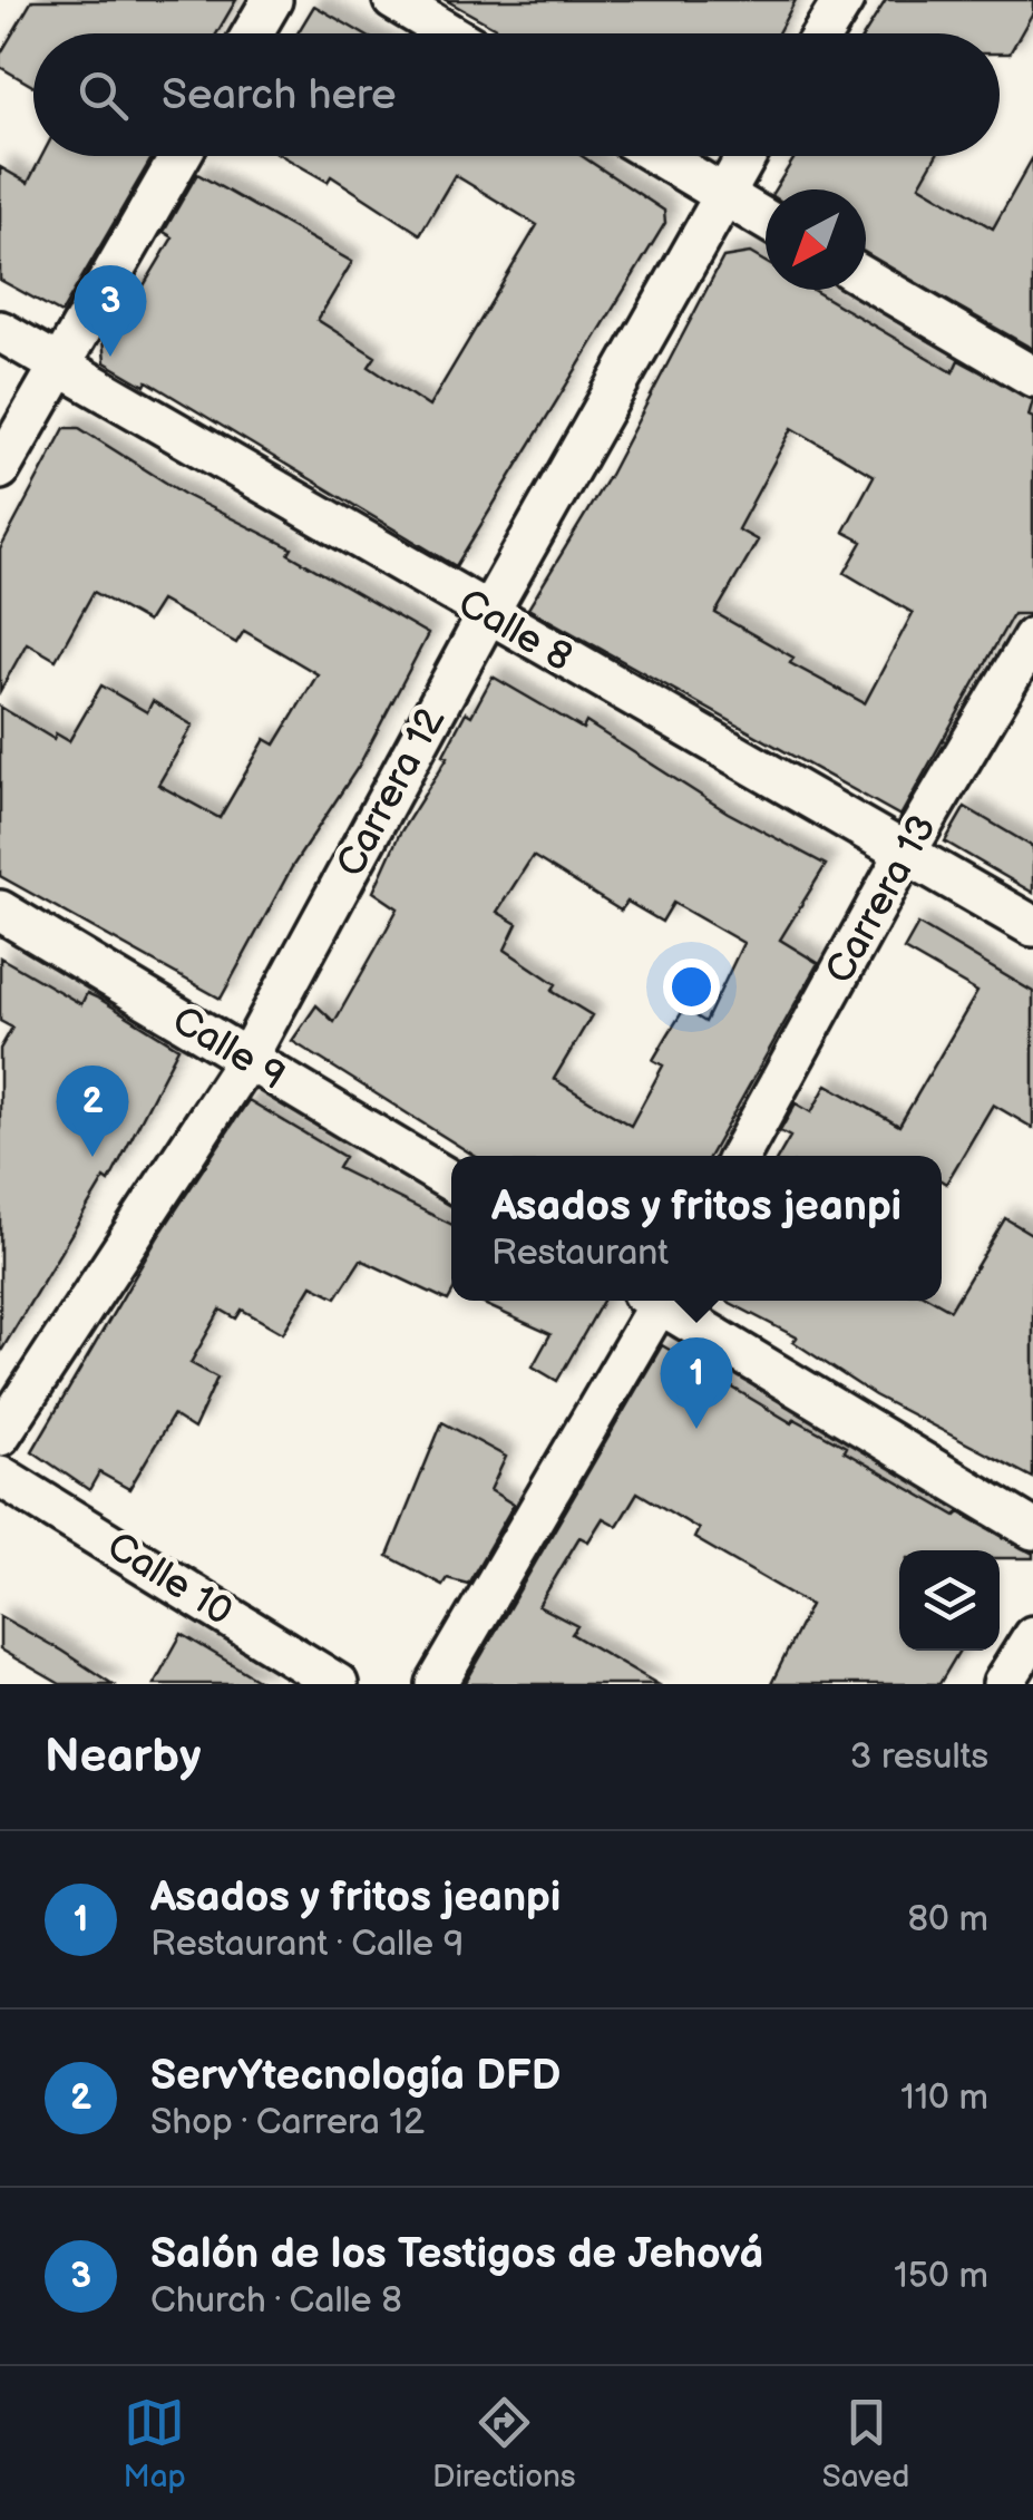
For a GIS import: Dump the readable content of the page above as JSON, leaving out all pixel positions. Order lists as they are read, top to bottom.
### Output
{
  "streets": {
    "street": [
      "Calle 8",
      "Carrera 12",
      "Carrera 13",
      "Calle 9",
      "Calle 10"
    ]
  },
  "crossings": [
    ["Calle 8", "Carrera 12"],
    ["Calle 8", "Carrera 13"],
    ["Carrera 12", "Calle 9"]
  ],
  "north": "bottom left",
  "page": {
    "search": "Search here",
    "pins": ["3", "2", "1"],
    "popup": ["Asados y fritos jeanpi", "Restaurant"],
    "heading": ["Nearby", "3 results"],
    "list": [
      {
        "mark": "1",
        "name": "Asados y fritos jeanpi",
        "note": "Restaurant · Calle 9",
        "value": "80 m"
      },
      {
        "mark": "2",
        "name": "ServYtecnología DFD",
        "note": "Shop · Carrera 12",
        "value": "110 m"
      },
      {
        "mark": "3",
        "name": "Salón de los Testigos de Jehová",
        "note": "Church · Calle 8",
        "value": "150 m"
      }
    ],
    "nav": ["Map", "Directions", "Saved"]
  }
}
